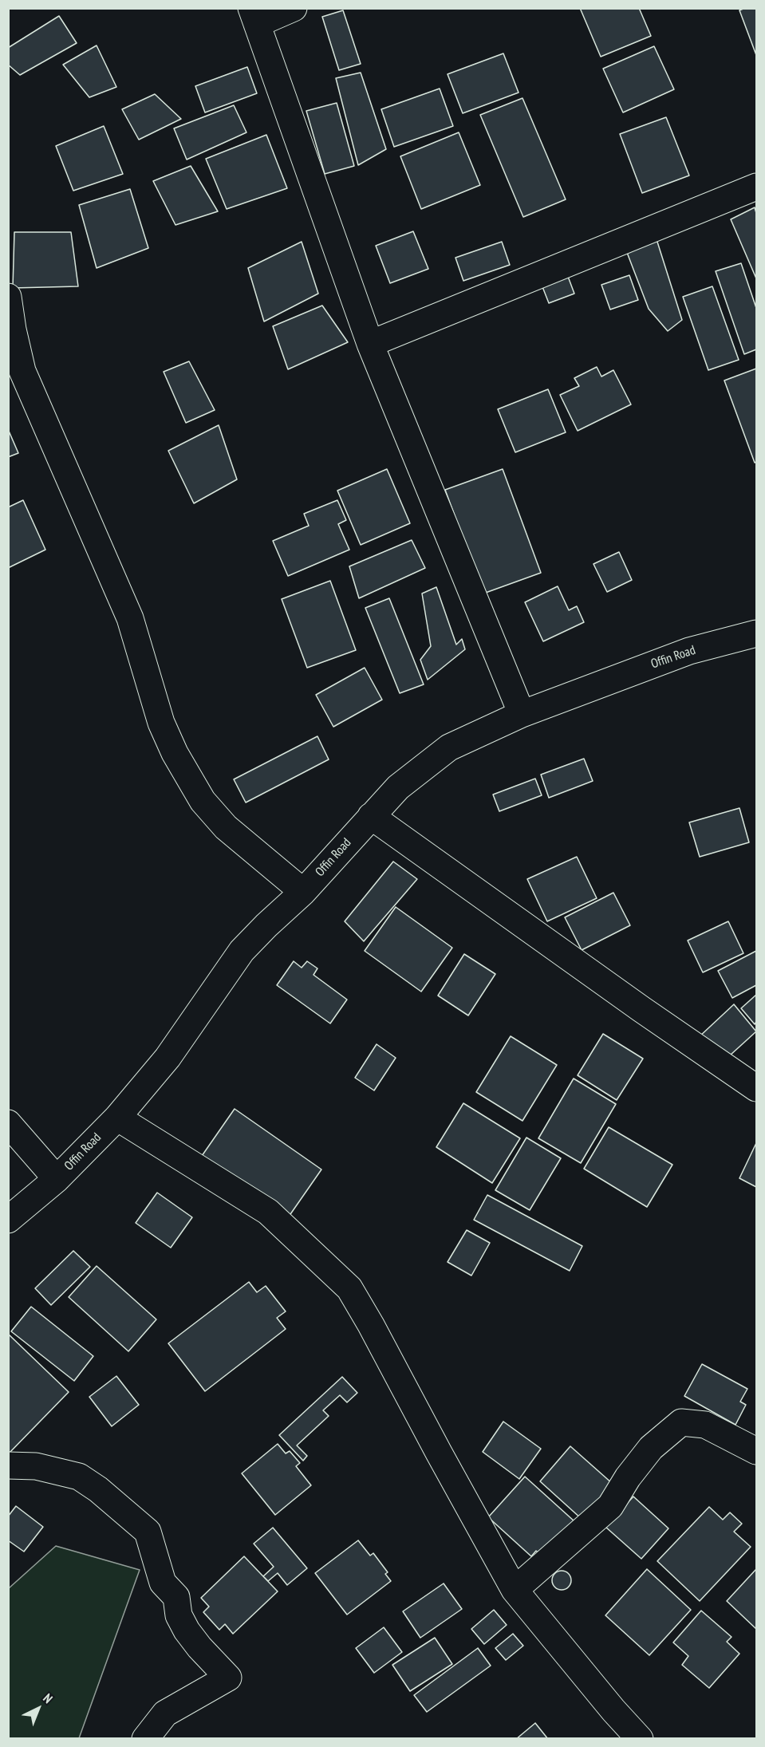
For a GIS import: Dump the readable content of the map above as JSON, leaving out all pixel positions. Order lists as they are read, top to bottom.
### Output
{
  "streets": {
    "street": ["Offin Road"]
  },
  "north": "top right"
}
